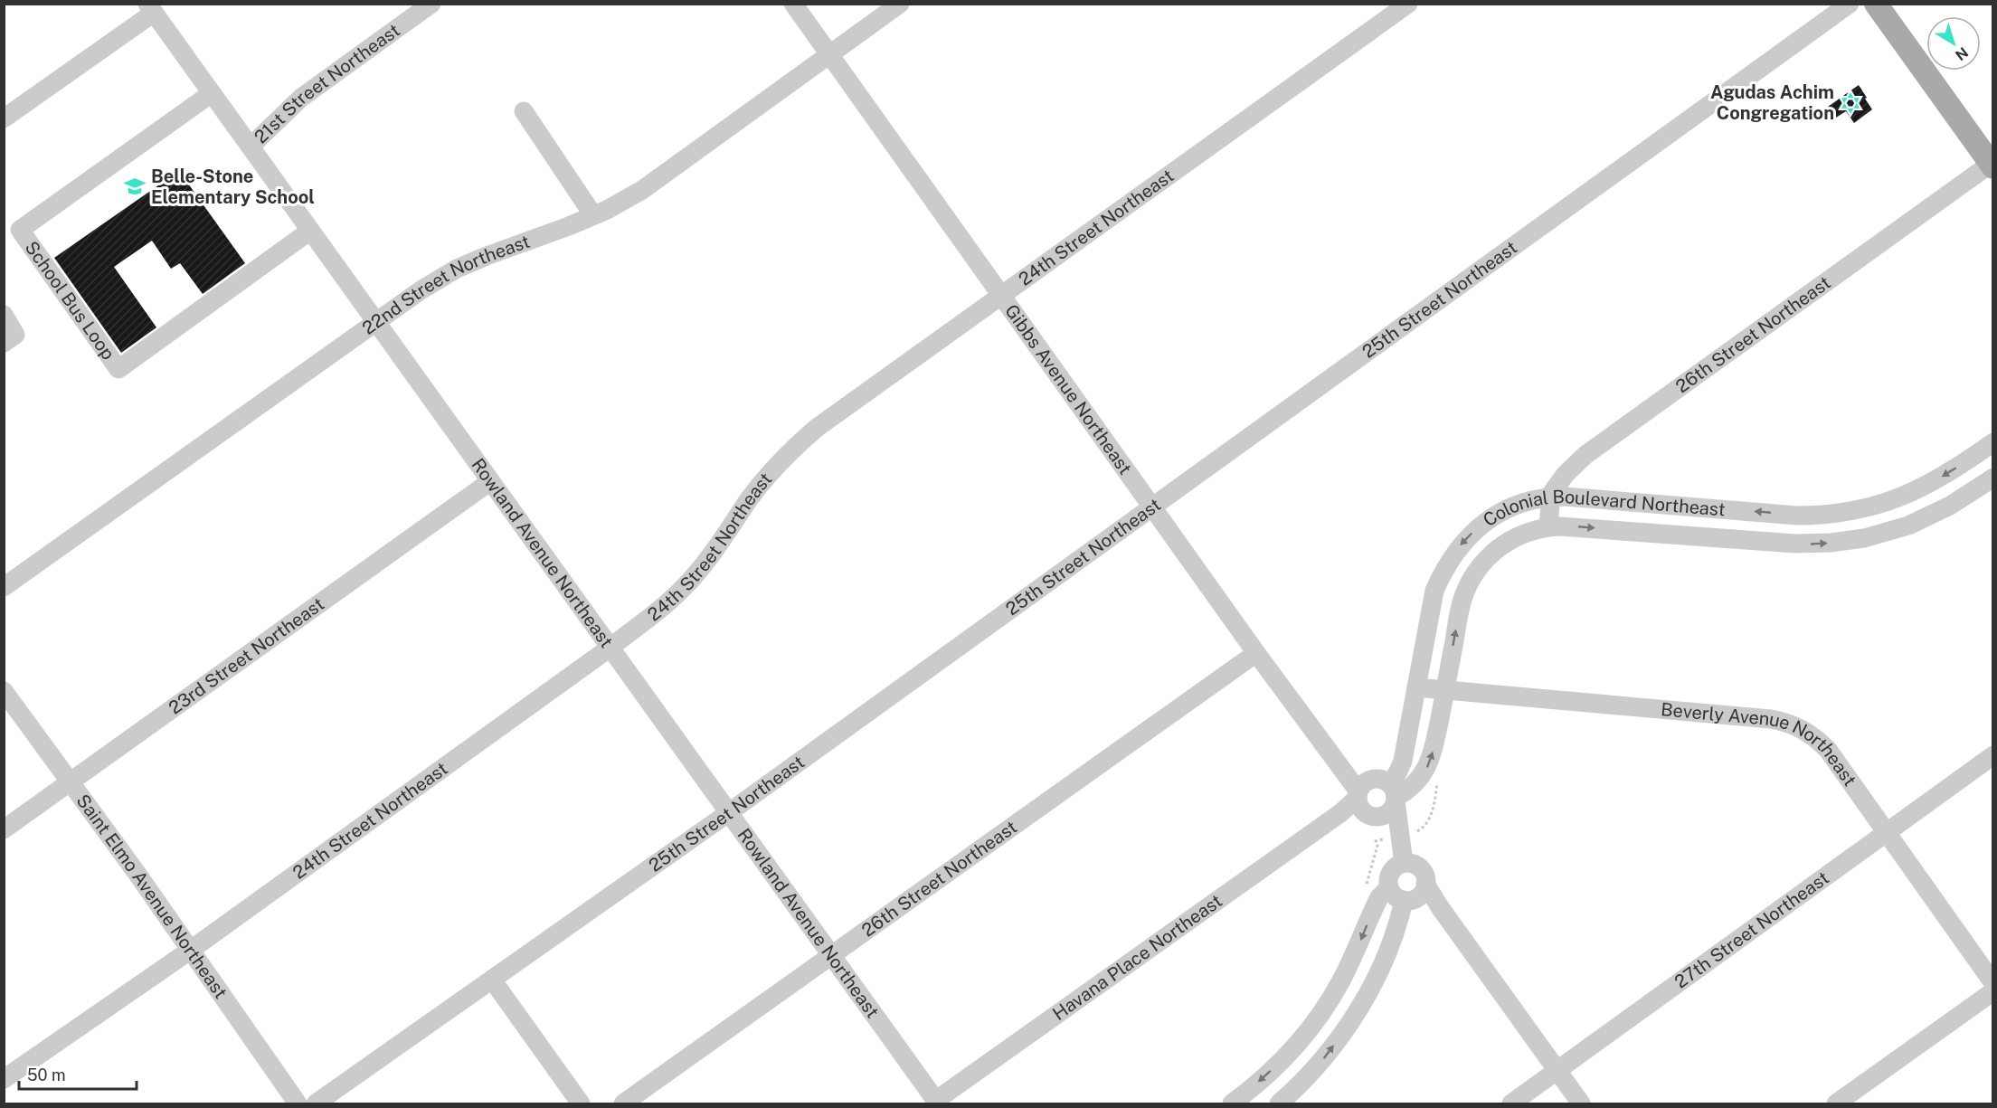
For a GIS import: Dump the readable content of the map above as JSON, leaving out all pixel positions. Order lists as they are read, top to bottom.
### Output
{
  "streets": {
    "street": [
      "21st Street Northeast",
      "24th Street Northeast",
      "22nd Street Northeast",
      "25th Street Northeast",
      "School Bus Loop",
      "26th Street Northeast",
      "Gibbs Avenue Northeast",
      "Colonial Boulevard Northeast",
      "Rowland Avenue Northeast",
      "23rd Street Northeast",
      "Beverly Avenue Northeast",
      "Saint Elmo Avenue Northeast",
      "27th Street Northeast",
      "Havana Place Northeast"
    ]
  },
  "crossings": [
    ["21st Street Northeast", "Rowland Avenue Northeast"],
    ["24th Street Northeast", "Gibbs Avenue Northeast"],
    ["24th Street Northeast", "Rowland Avenue Northeast"],
    ["24th Street Northeast", "Saint Elmo Avenue Northeast"],
    ["22nd Street Northeast", "Gibbs Avenue Northeast"],
    ["22nd Street Northeast", "Rowland Avenue Northeast"],
    ["25th Street Northeast", "Gibbs Avenue Northeast"],
    ["25th Street Northeast", "Rowland Avenue Northeast"],
    ["School Bus Loop", "Rowland Avenue Northeast"],
    ["26th Street Northeast", "Gibbs Avenue Northeast"],
    ["26th Street Northeast", "Colonial Boulevard Northeast"],
    ["26th Street Northeast", "Rowland Avenue Northeast"],
    ["Gibbs Avenue Northeast", "Havana Place Northeast"],
    ["Colonial Boulevard Northeast", "Beverly Avenue Northeast"],
    ["Rowland Avenue Northeast", "23rd Street Northeast"],
    ["Rowland Avenue Northeast", "Havana Place Northeast"],
    ["23rd Street Northeast", "Saint Elmo Avenue Northeast"],
    ["Beverly Avenue Northeast", "27th Street Northeast"]
  ],
  "places": {
    "synagogue": ["Agudas Achim Congregation"],
    "school or university": ["Belle-Stone Elementary School"]
  },
  "scale_bar": "50 m",
  "north": "bottom right"
}
